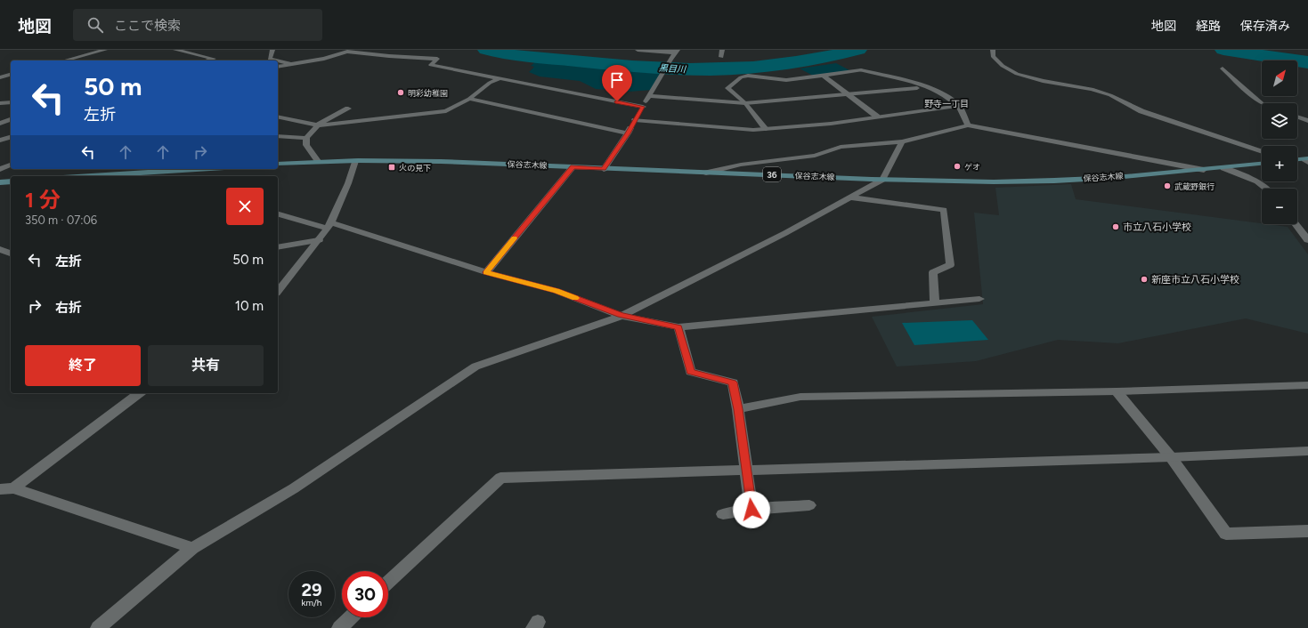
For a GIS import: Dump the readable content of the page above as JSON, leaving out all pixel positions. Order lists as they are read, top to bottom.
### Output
{
  "streets": {
    "main road": ["保谷志木線", "36"]
  },
  "districts": ["野寺一丁目"],
  "water": ["黒目川"],
  "places": {
    "other": [
      "明彩幼稚園",
      "ゲオ",
      "武蔵野銀行",
      "市立八石小学校",
      "新座市立八石小学校"
    ],
    "transit": ["火の見下"]
  },
  "north": "top right",
  "page": {
    "header": "地図",
    "search": "ここで検索",
    "nav": ["地図", "経路", "保存済み"],
    "map_buttons": ["+", "−"],
    "turn": ["50 m", "左折"],
    "heading": ["1 分", "350 m · 07:06"],
    "list": [
      {
        "name": "左折",
        "value": "50 m"
      },
      {
        "name": "右折",
        "value": "10 m"
      }
    ],
    "buttons": ["終了", "共有"],
    "speed": "29 km/h",
    "limit": "30"
  }
}
